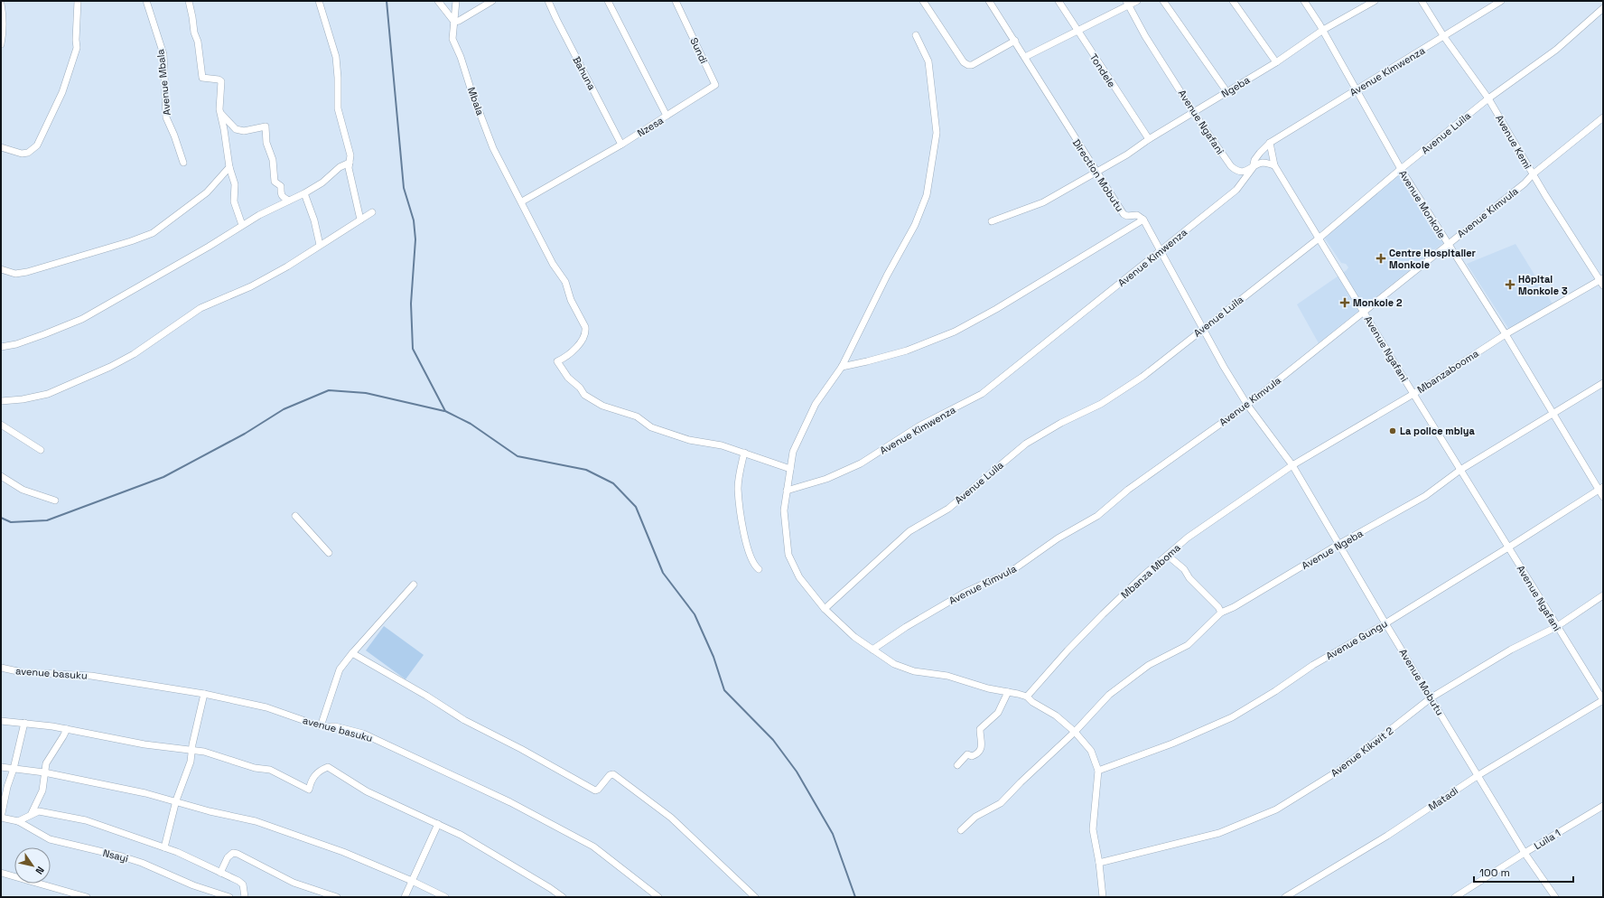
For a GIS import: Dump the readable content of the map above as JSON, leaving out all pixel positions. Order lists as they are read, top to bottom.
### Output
{
  "streets": {
    "street": [
      "Sundi",
      "Tondele",
      "Avenue Kimwenza",
      "Bahuna",
      "Avenue Mbala",
      "Ngeba",
      "Mbala",
      "Avenue Ngafani",
      "Nzesa",
      "Avenue Luila",
      "Avenue Kemi",
      "Direction Mobutu",
      "Avenue Monkole",
      "Avenue Kimvula",
      "Mbanzabooma",
      "Avenue Ngeba",
      "Mbanza Mboma",
      "Avenue Gungu",
      "avenue basuku",
      "Avenue Mobutu",
      "Avenue Kikwit 2",
      "Matadi",
      "Luila 1",
      "Nsayi"
    ]
  },
  "crossings": [
    ["Sundi", "Nzesa"],
    ["Tondele", "Ngeba"],
    ["Avenue Kimwenza", "Avenue Ngafani"],
    ["Avenue Kimwenza", "Avenue Kemi"],
    ["Avenue Kimwenza", "Avenue Monkole"],
    ["Bahuna", "Nzesa"],
    ["Ngeba", "Avenue Ngafani"],
    ["Ngeba", "Direction Mobutu"],
    ["Ngeba", "Avenue Monkole"],
    ["Mbala", "Nzesa"],
    ["Avenue Ngafani", "Avenue Luila"],
    ["Avenue Ngafani", "Avenue Kimvula"],
    ["Avenue Ngafani", "Mbanzabooma"],
    ["Avenue Ngafani", "Avenue Ngeba"],
    ["Avenue Ngafani", "Avenue Gungu"],
    ["Avenue Ngafani", "Avenue Kikwit 2"],
    ["Avenue Ngafani", "Matadi"],
    ["Avenue Luila", "Avenue Kemi"],
    ["Avenue Luila", "Avenue Monkole"],
    ["Avenue Kemi", "Avenue Kimvula"],
    ["Avenue Kemi", "Mbanzabooma"],
    ["Avenue Monkole", "Avenue Kimvula"],
    ["Avenue Monkole", "Mbanzabooma"],
    ["Avenue Monkole", "Avenue Ngeba"],
    ["Avenue Monkole", "Avenue Gungu"],
    ["Mbanzabooma", "Mbanza Mboma"],
    ["Mbanzabooma", "Avenue Mobutu"],
    ["Avenue Ngeba", "Avenue Mobutu"],
    ["Mbanza Mboma", "Avenue Mobutu"],
    ["Avenue Gungu", "Avenue Mobutu"],
    ["Avenue Mobutu", "Avenue Kikwit 2"],
    ["Avenue Mobutu", "Matadi"],
    ["Avenue Mobutu", "Luila 1"]
  ],
  "places": {
    "health": ["Centre Hospitalier Monkole", "Hôpital Monkole 3", "Monkole 2"],
    "other": ["La police mbiya"]
  },
  "scale_bar": "100 m",
  "north": "bottom right"
}
